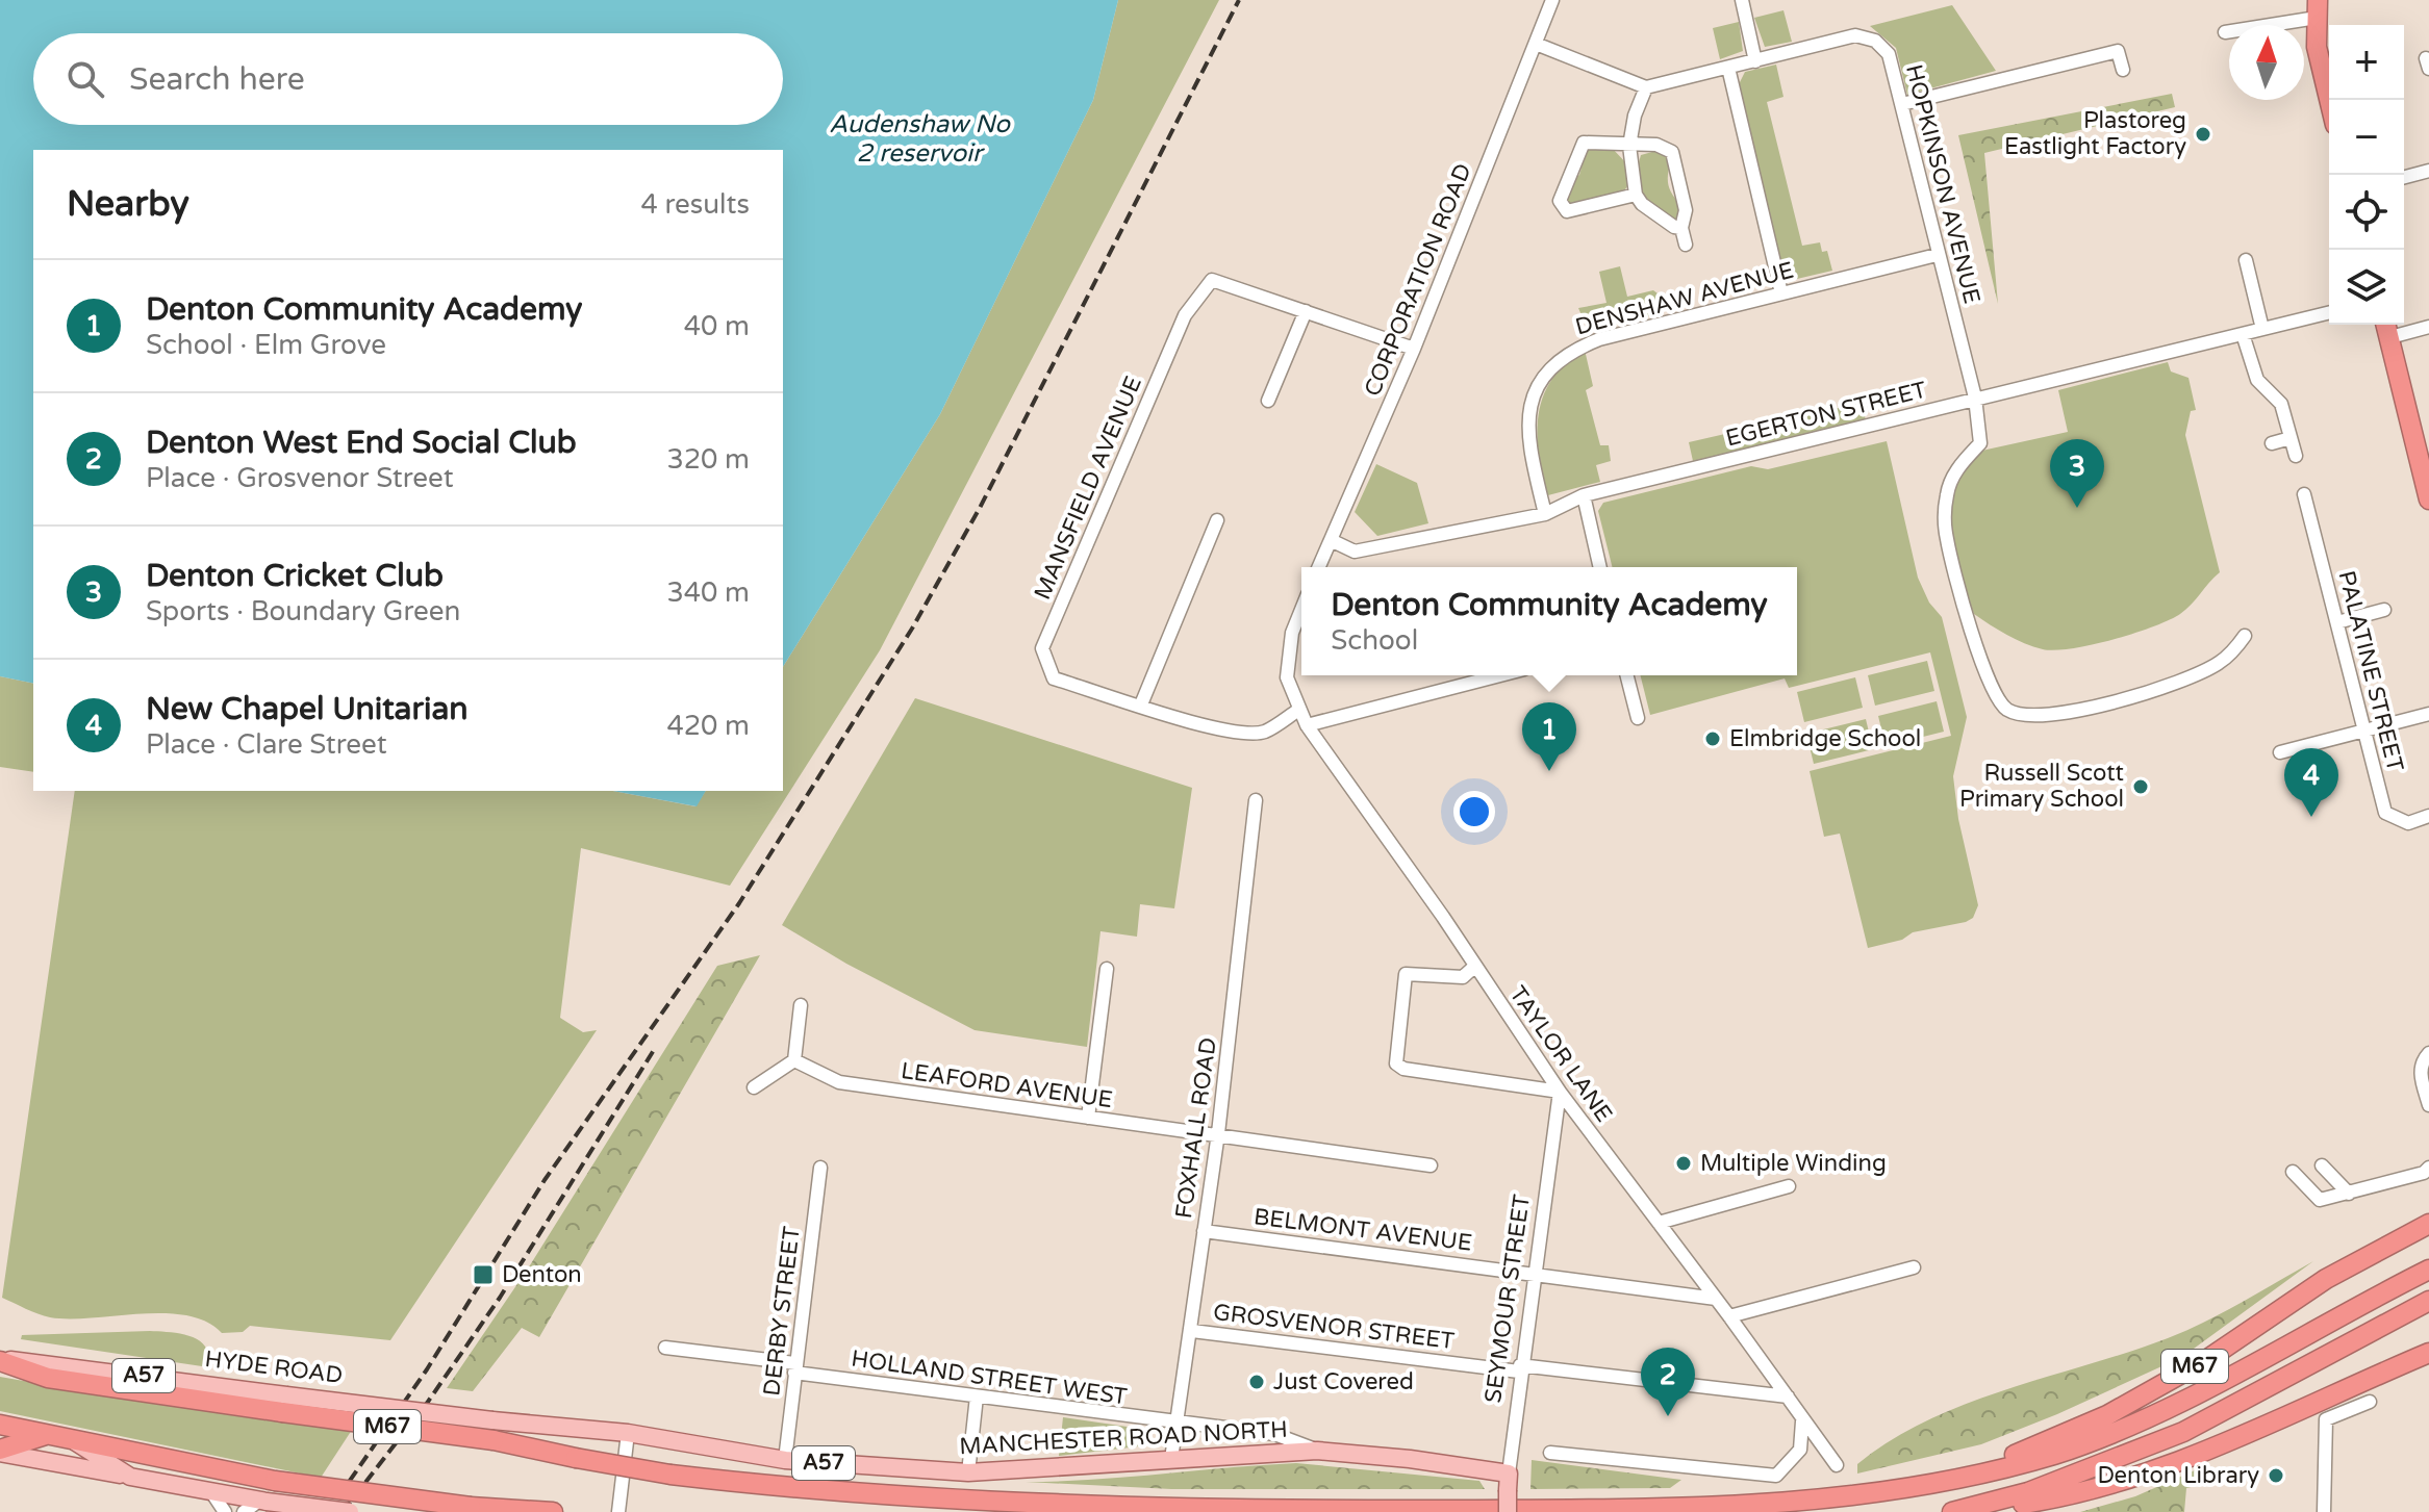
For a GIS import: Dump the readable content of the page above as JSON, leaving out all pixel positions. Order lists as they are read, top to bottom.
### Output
{
  "streets": {
    "highway": ["M67"],
    "main road": [
      "SEYMOUR STREET",
      "HYDE ROAD",
      "A57",
      "MANCHESTER ROAD NORTH"
    ],
    "street": [
      "HOPKINSON AVENUE",
      "CORPORATION ROAD",
      "DENSHAW AVENUE",
      "EGERTON STREET",
      "MANSFIELD AVENUE",
      "PALATINE STREET",
      "TAYLOR LANE",
      "LEAFORD AVENUE",
      "FOXHALL ROAD",
      "BELMONT AVENUE",
      "DERBY STREET",
      "GROSVENOR STREET",
      "HOLLAND STREET WEST"
    ]
  },
  "crossings": [
    ["HOPKINSON AVENUE", "DENSHAW AVENUE"],
    ["HOPKINSON AVENUE", "EGERTON STREET"],
    ["CORPORATION ROAD", "EGERTON STREET"],
    ["CORPORATION ROAD", "MANSFIELD AVENUE"],
    ["DENSHAW AVENUE", "EGERTON STREET"],
    ["MANSFIELD AVENUE", "TAYLOR LANE"],
    ["TAYLOR LANE", "BELMONT AVENUE"],
    ["TAYLOR LANE", "SEYMOUR STREET"],
    ["TAYLOR LANE", "GROSVENOR STREET"],
    ["LEAFORD AVENUE", "FOXHALL ROAD"],
    ["FOXHALL ROAD", "BELMONT AVENUE"],
    ["FOXHALL ROAD", "GROSVENOR STREET"],
    ["FOXHALL ROAD", "HOLLAND STREET WEST"],
    ["FOXHALL ROAD", "MANCHESTER ROAD NORTH"],
    ["BELMONT AVENUE", "SEYMOUR STREET"],
    ["SEYMOUR STREET", "GROSVENOR STREET"],
    ["SEYMOUR STREET", "MANCHESTER ROAD NORTH"],
    ["DERBY STREET", "HOLLAND STREET WEST"],
    ["DERBY STREET", "MANCHESTER ROAD NORTH"],
    ["M67", "HYDE ROAD"],
    ["HYDE ROAD", "MANCHESTER ROAD NORTH"],
    ["HOLLAND STREET WEST", "MANCHESTER ROAD NORTH"]
  ],
  "water": ["Audenshaw No 2 reservoir"],
  "places": {
    "other": [
      "Plastoreg Eastlight Factory",
      "Elmbridge School",
      "Russell Scott Primary School",
      "Multiple Winding",
      "Just Covered",
      "Denton Library"
    ],
    "transit": ["Denton"]
  },
  "north": "top",
  "page": {
    "map_buttons": ["+", "−"],
    "search": "Search here",
    "heading": ["Nearby", "4 results"],
    "list": [
      {
        "mark": "1",
        "name": "Denton Community Academy",
        "note": "School · Elm Grove",
        "value": "40 m"
      },
      {
        "mark": "2",
        "name": "Denton West End Social Club",
        "note": "Place · Grosvenor Street",
        "value": "320 m"
      },
      {
        "mark": "3",
        "name": "Denton Cricket Club",
        "note": "Sports · Boundary Green",
        "value": "340 m"
      },
      {
        "mark": "4",
        "name": "New Chapel Unitarian",
        "note": "Place · Clare Street",
        "value": "420 m"
      }
    ],
    "pins": [
      "3",
      "1",
      "4",
      "2"
    ],
    "popup": ["Denton Community Academy", "School"]
  }
}
